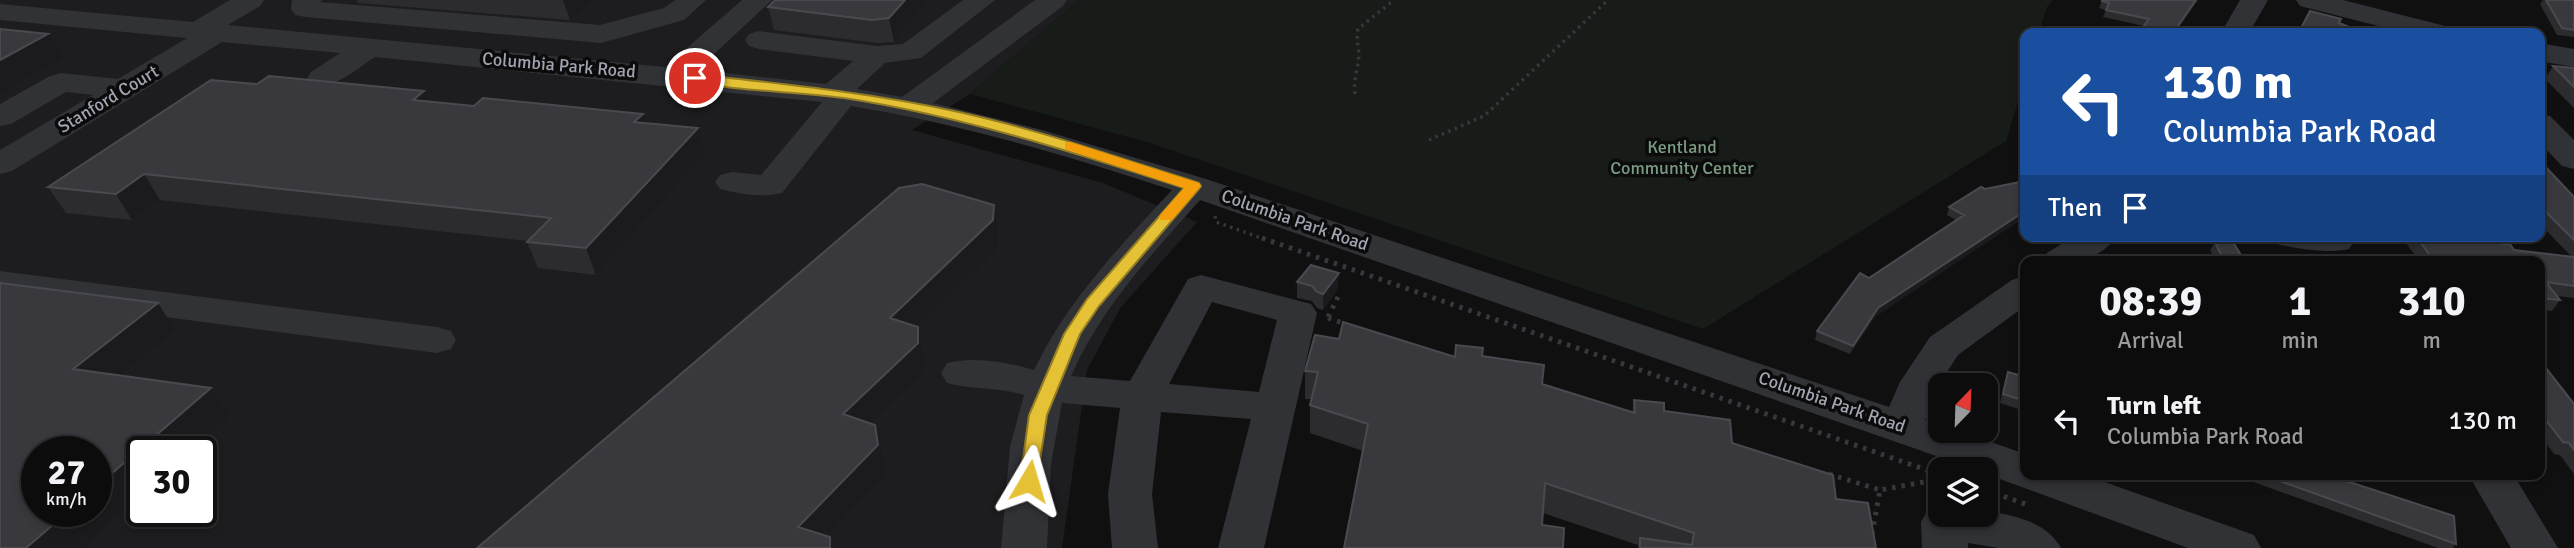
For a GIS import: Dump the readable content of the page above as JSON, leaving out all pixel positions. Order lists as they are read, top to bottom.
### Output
{
  "streets": {
    "street": ["Columbia Park Road", "Stanford Court"]
  },
  "crossings": [
    ["Columbia Park Road", "Stanford Court"]
  ],
  "parks": ["Kentland Community Center"],
  "north": "top right",
  "page": {
    "turn": ["130 m", "Columbia Park Road"],
    "then": "Then",
    "eta": [
      "08:39",
      "Arrival",
      "1",
      "min",
      "310",
      "m"
    ],
    "list": [
      {
        "name": "Turn left",
        "note": "Columbia Park Road",
        "value": "130 m"
      }
    ],
    "speed": "27 km/h",
    "limit": "30"
  }
}
